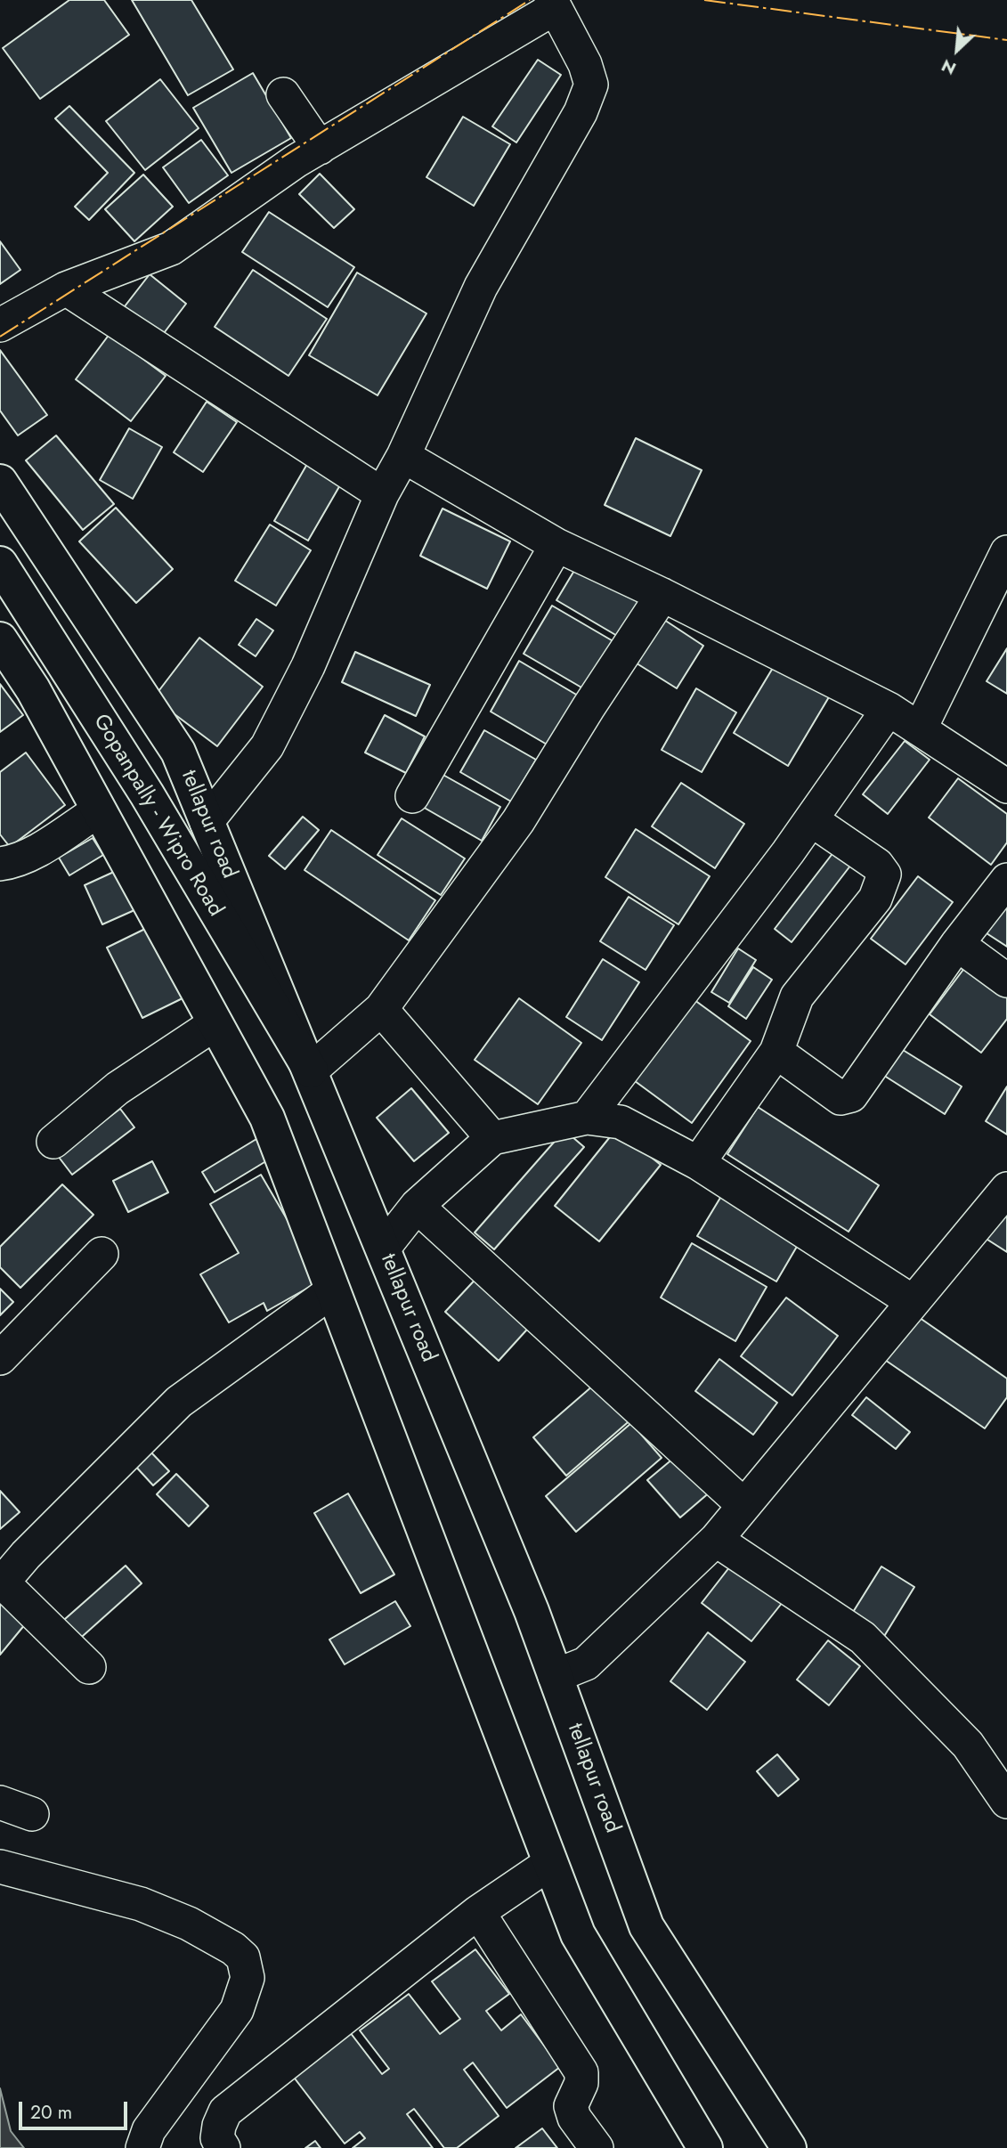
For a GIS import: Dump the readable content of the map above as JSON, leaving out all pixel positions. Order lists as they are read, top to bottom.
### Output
{
  "streets": {
    "street": ["Gopanpally - Wipro Road", "tellapur road"]
  },
  "crossings": [
    ["Gopanpally - Wipro Road", "tellapur road"]
  ],
  "scale_bar": "20 m",
  "north": "bottom left"
}
